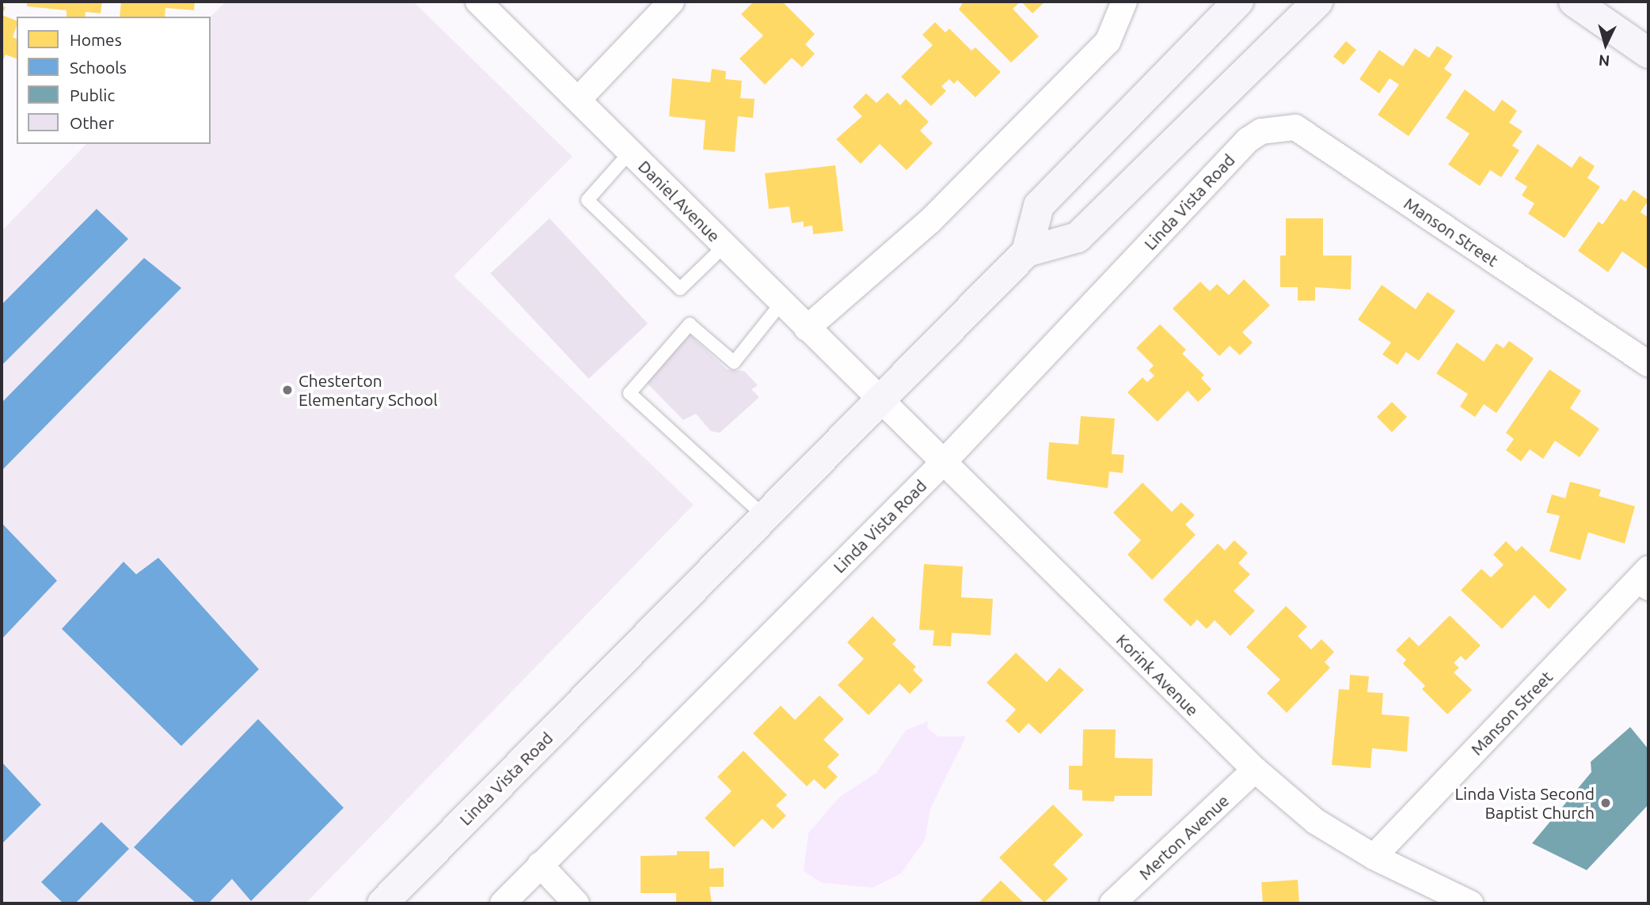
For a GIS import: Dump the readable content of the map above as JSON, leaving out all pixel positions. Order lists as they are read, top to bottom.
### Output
{
  "streets": {
    "main road": ["Linda Vista Road"],
    "street": [
      "Daniel Avenue",
      "Manson Street",
      "Korink Avenue",
      "Merton Avenue"
    ]
  },
  "crossings": [
    ["Daniel Avenue", "Linda Vista Road"],
    ["Daniel Avenue", "Korink Avenue"],
    ["Linda Vista Road", "Manson Street"],
    ["Linda Vista Road", "Korink Avenue"],
    ["Manson Street", "Korink Avenue"],
    ["Korink Avenue", "Merton Avenue"]
  ],
  "places": ["Chesterton Elementary School", "Linda Vista Second Baptist Church"],
  "legend": [
    "Homes",
    "Schools",
    "Public",
    "Other"
  ],
  "north": "bottom"
}
